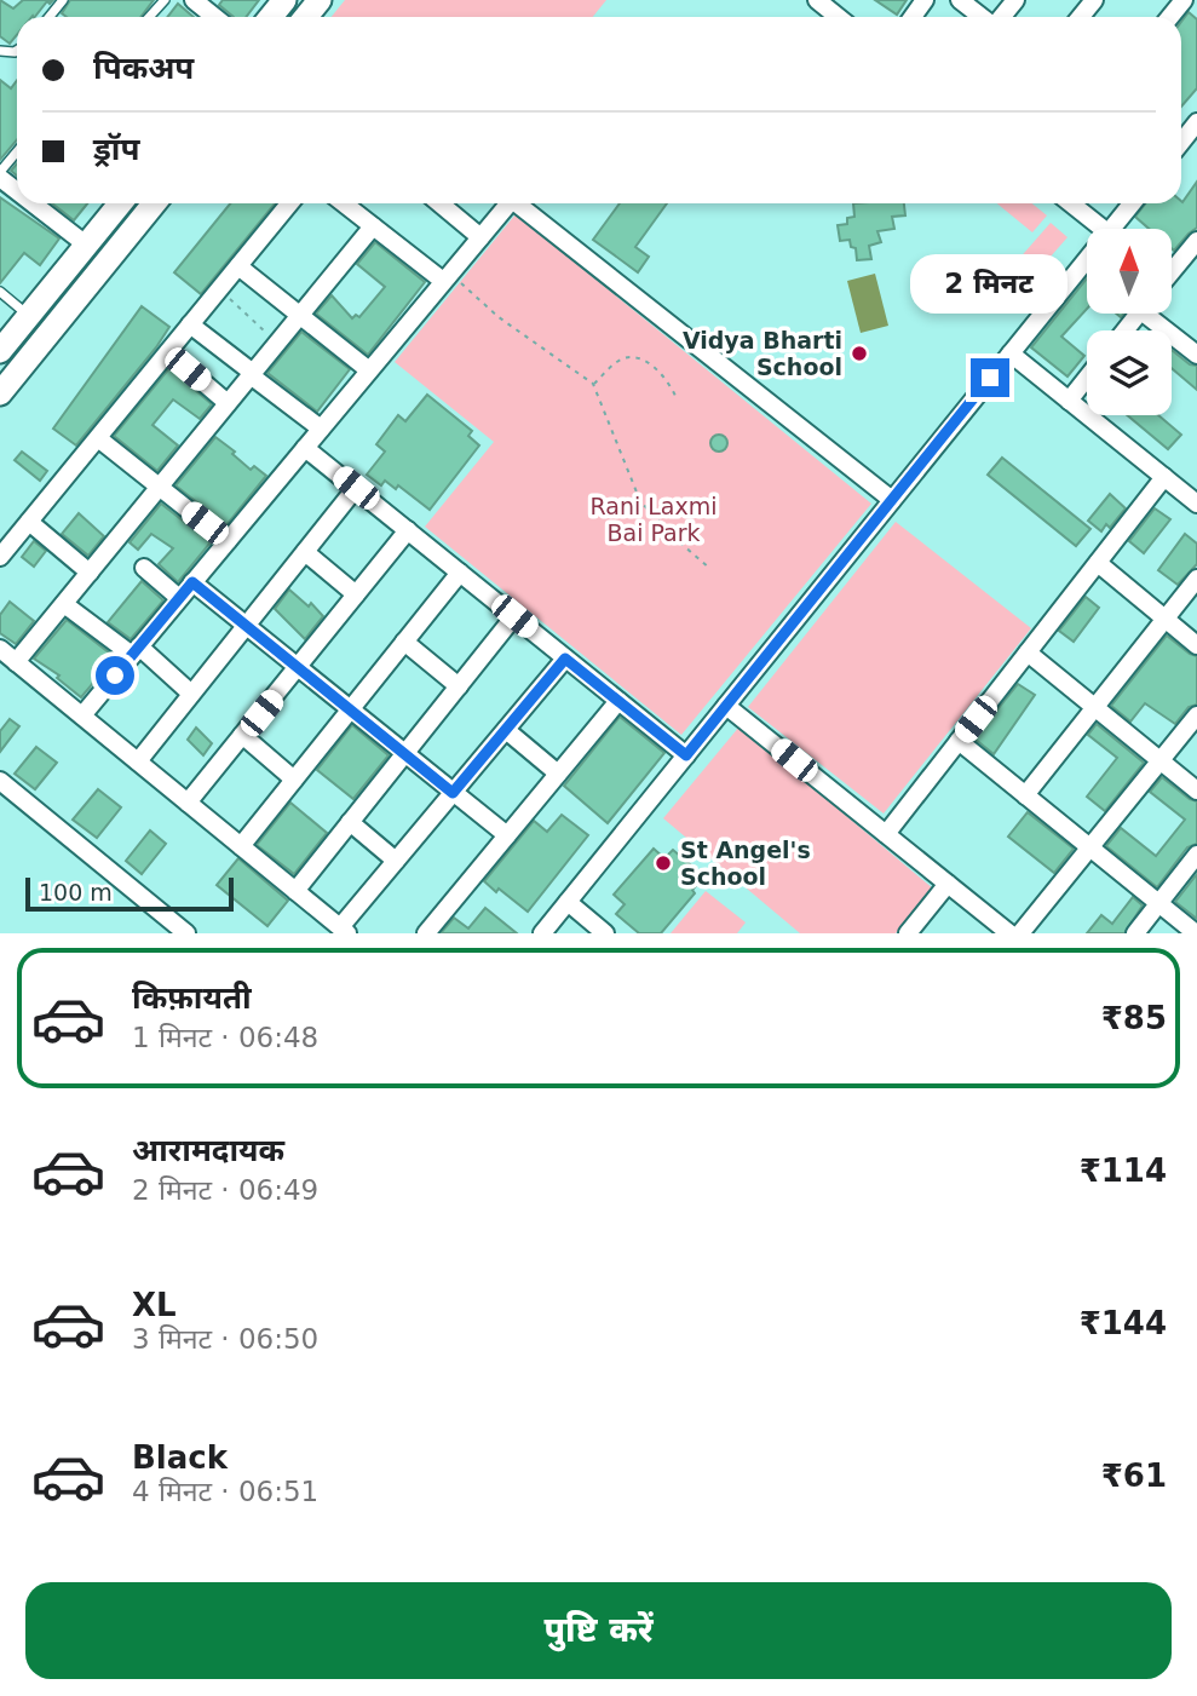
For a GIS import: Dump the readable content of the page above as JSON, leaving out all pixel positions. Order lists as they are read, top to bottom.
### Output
{
  "parks": ["Rani Laxmi Bai Park"],
  "places": ["Vidya Bharti School", "St Angel's School"],
  "scale_bar": "100 m",
  "north": "top",
  "page": {
    "banner": ["पिकअप", "ड्रॉप"],
    "bubble": "2 मिनट",
    "scale": "100 m",
    "list": [
      {
        "name": "किफ़ायती",
        "note": "1 मिनट · 06:48",
        "value": "₹85"
      },
      {
        "name": "आरामदायक",
        "note": "2 मिनट · 06:49",
        "value": "₹114"
      },
      {
        "name": "XL",
        "note": "3 मिनट · 06:50",
        "value": "₹144"
      },
      {
        "name": "Black",
        "note": "4 मिनट · 06:51",
        "value": "₹61"
      }
    ],
    "buttons": "पुष्टि करें"
  }
}
